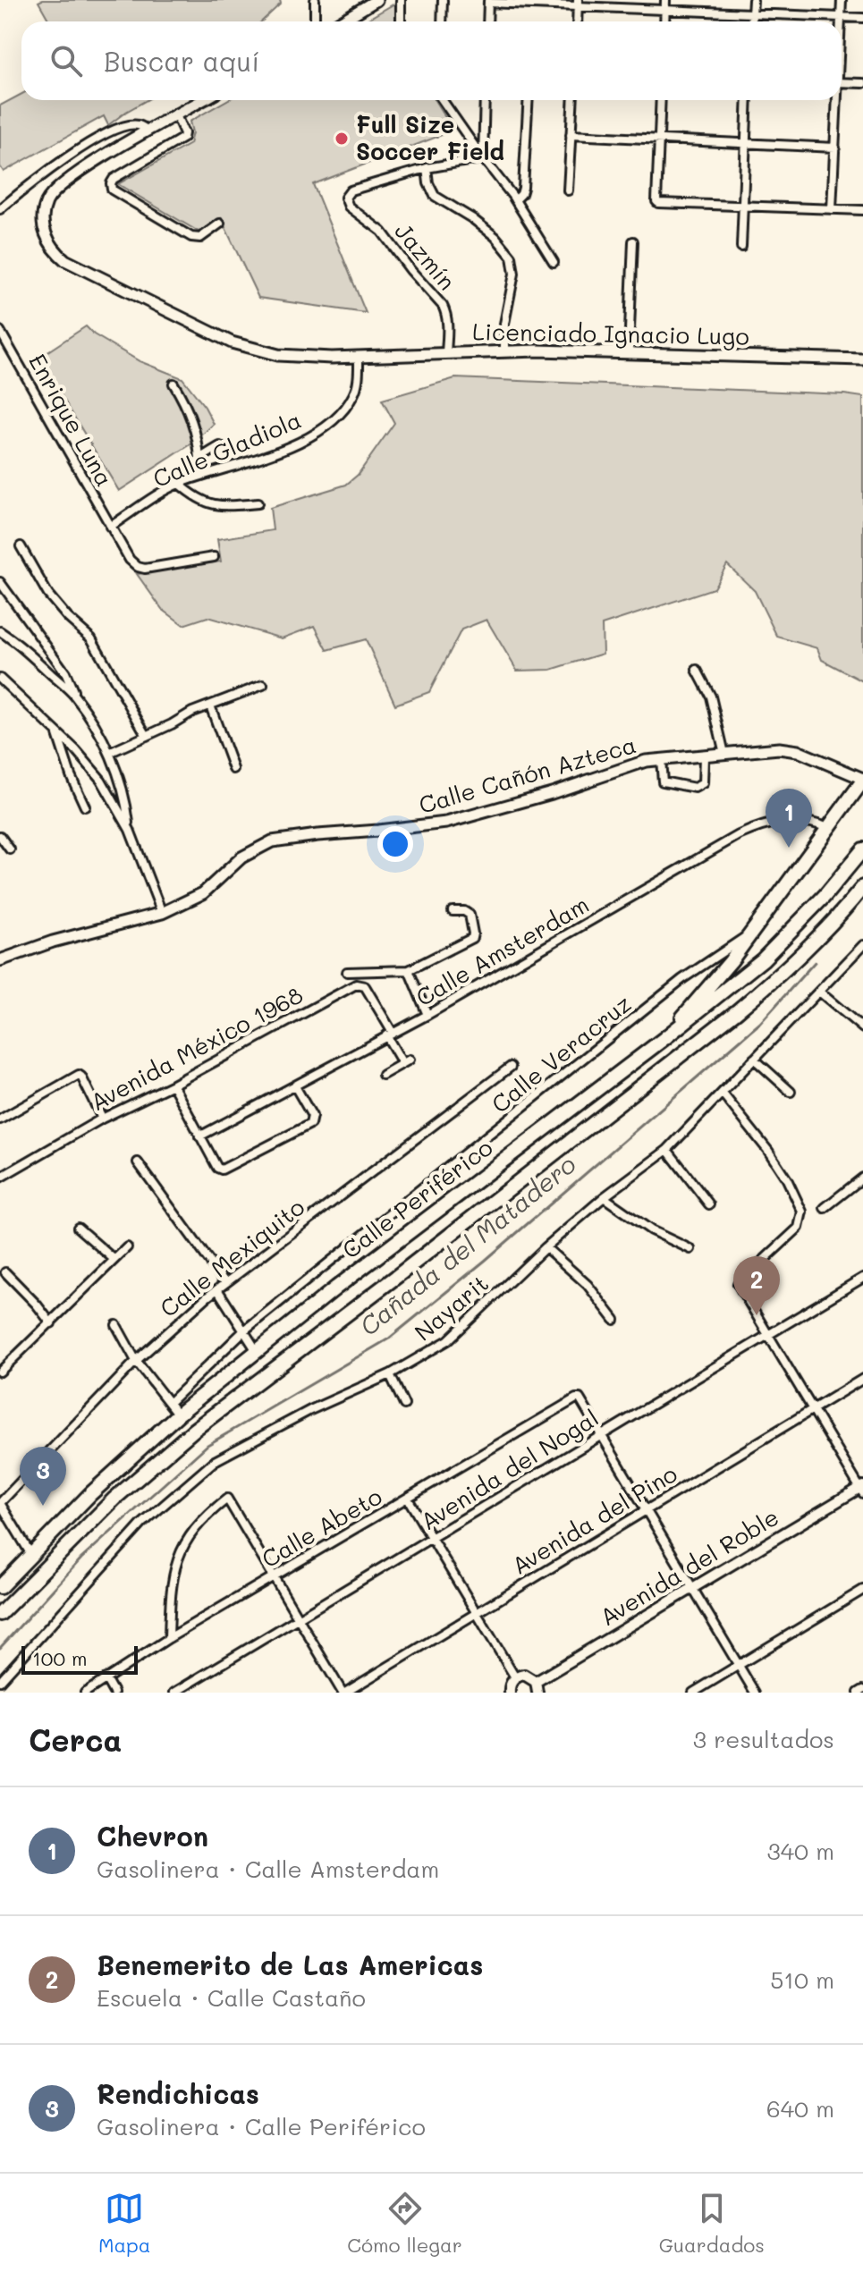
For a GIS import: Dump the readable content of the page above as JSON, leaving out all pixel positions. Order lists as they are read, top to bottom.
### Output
{
  "streets": {
    "highway": ["Calle Periférico"],
    "main road": ["Licenciado Ignacio Lugo", "Calle Cañón Azteca"],
    "street": [
      "Jazmín",
      "Enrique Luna",
      "Calle Gladiola",
      "Calle Amsterdam",
      "Avenida México 1968",
      "Calle Veracruz",
      "Calle Mexiquito",
      "Nayarit",
      "Avenida del Nogal",
      "Avenida del Pino",
      "Calle Abeto",
      "Avenida del Roble"
    ]
  },
  "crossings": [
    ["Jazmín", "Licenciado Ignacio Lugo"],
    ["Licenciado Ignacio Lugo", "Calle Gladiola"],
    ["Enrique Luna", "Calle Gladiola"],
    ["Calle Amsterdam", "Avenida México 1968"],
    ["Avenida del Nogal", "Calle Abeto"]
  ],
  "water": ["Cañada del Matadero"],
  "places": ["Full Size Soccer Field"],
  "scale_bar": "100 m",
  "page": {
    "search": "Buscar aquí",
    "pins": ["1", "2", "3"],
    "scale": "100 m",
    "heading": ["Cerca", "3 resultados"],
    "list": [
      {
        "mark": "1",
        "name": "Chevron",
        "note": "Gasolinera · Calle Amsterdam",
        "value": "340 m"
      },
      {
        "mark": "2",
        "name": "Benemerito de Las Americas",
        "note": "Escuela · Calle Castaño",
        "value": "510 m"
      },
      {
        "mark": "3",
        "name": "Rendichicas",
        "note": "Gasolinera · Calle Periférico",
        "value": "640 m"
      }
    ],
    "nav": ["Mapa", "Cómo llegar", "Guardados"]
  }
}
